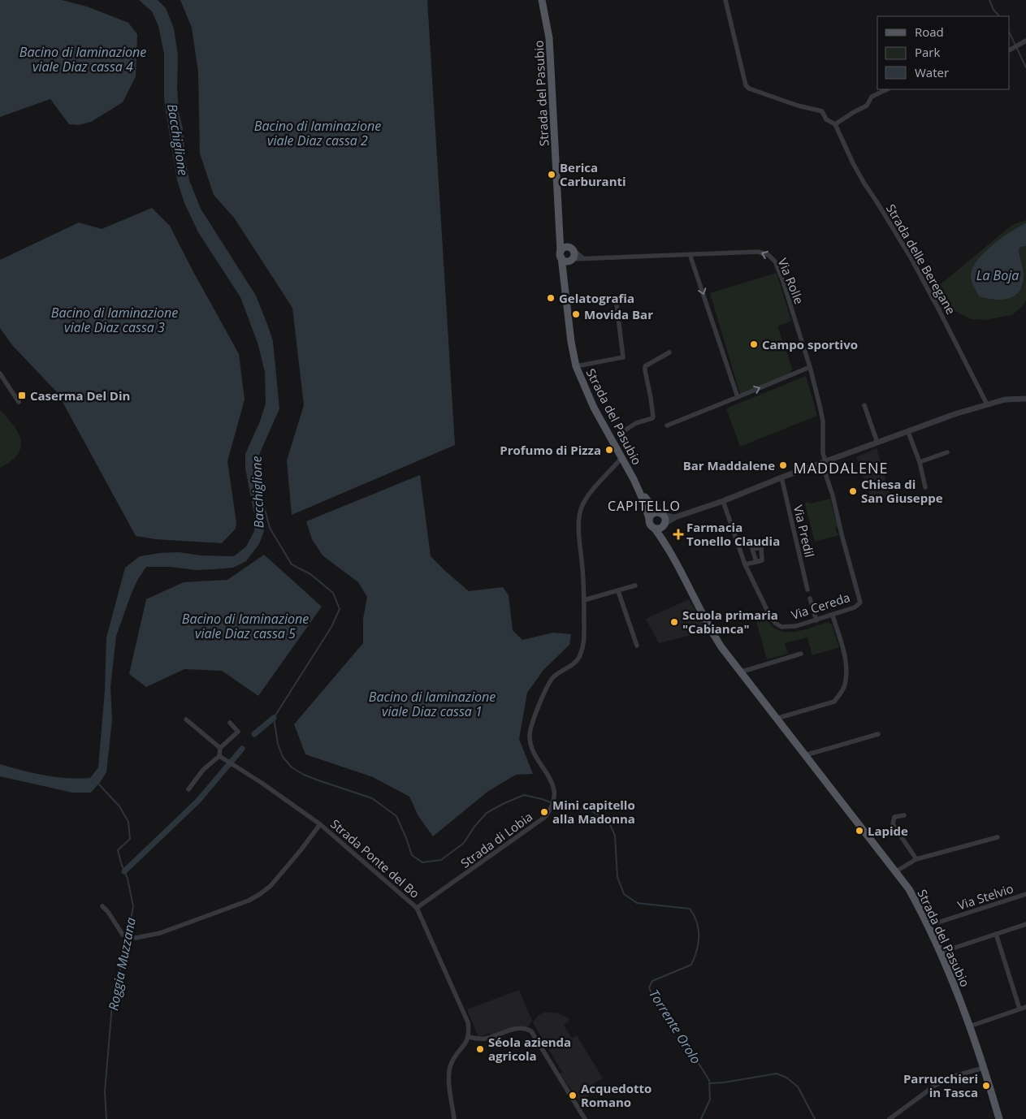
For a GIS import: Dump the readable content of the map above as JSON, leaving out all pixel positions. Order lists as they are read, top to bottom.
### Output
{
  "streets": {
    "main road": ["Strada del Pasubio"],
    "street": [
      "Strada delle Beregane",
      "Via Rolle",
      "Via Predil",
      "Via Cereda",
      "Strada di Lobia",
      "Strada Ponte del Bo",
      "Via Stelvio"
    ]
  },
  "crossings": [
    ["Strada del Pasubio", "Via Rolle"],
    ["Strada del Pasubio", "Strada di Lobia"],
    ["Strada del Pasubio", "Via Stelvio"],
    ["Via Rolle", "Via Cereda"],
    ["Strada di Lobia", "Strada Ponte del Bo"]
  ],
  "one_way": ["Via Rolle"],
  "districts": ["MADDALENE", "CAPITELLO"],
  "water": [
    "Bacino di laminazione viale Diaz cassa 4",
    "Bacino di laminazione viale Diaz cassa 2",
    "Bacchiglione",
    "La Boja",
    "Bacino di laminazione viale Diaz cassa 3",
    "Bacino di laminazione viale Diaz cassa 5",
    "Bacino di laminazione viale Diaz cassa 1",
    "Roggia Muzzana",
    "Torrente Orolo"
  ],
  "places": {
    "other": [
      "Berica Carburanti",
      "Gelatografia",
      "Movida Bar",
      "Campo sportivo",
      "Profumo di Pizza",
      "Bar Maddalene",
      "Chiesa di San Giuseppe",
      "Scuola primaria \"Cabianca\"",
      "Mini capitello alla Madonna",
      "Lapide",
      "Séola azienda agricola",
      "Parrucchieri in Tasca",
      "Acquedotto Romano"
    ],
    "transit": ["Caserma Del Din"],
    "health": ["Farmacia Tonello Claudia"]
  },
  "legend": ["Road", "Park", "Water"]
}
